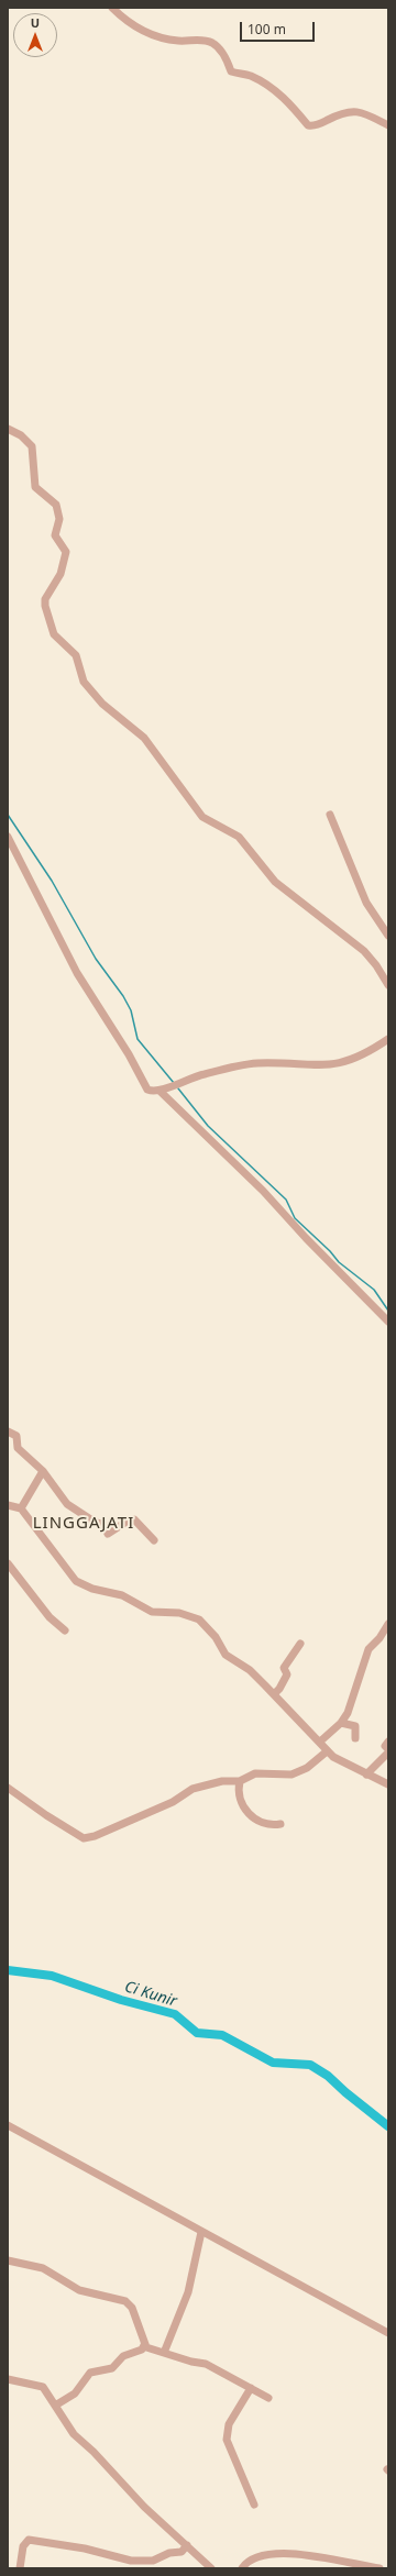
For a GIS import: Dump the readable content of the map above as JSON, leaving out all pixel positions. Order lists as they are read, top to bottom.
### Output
{
  "districts": ["LINGGAJATI"],
  "water": ["Ci Kunir"],
  "scale_bar": "100 m",
  "north": "top"
}
